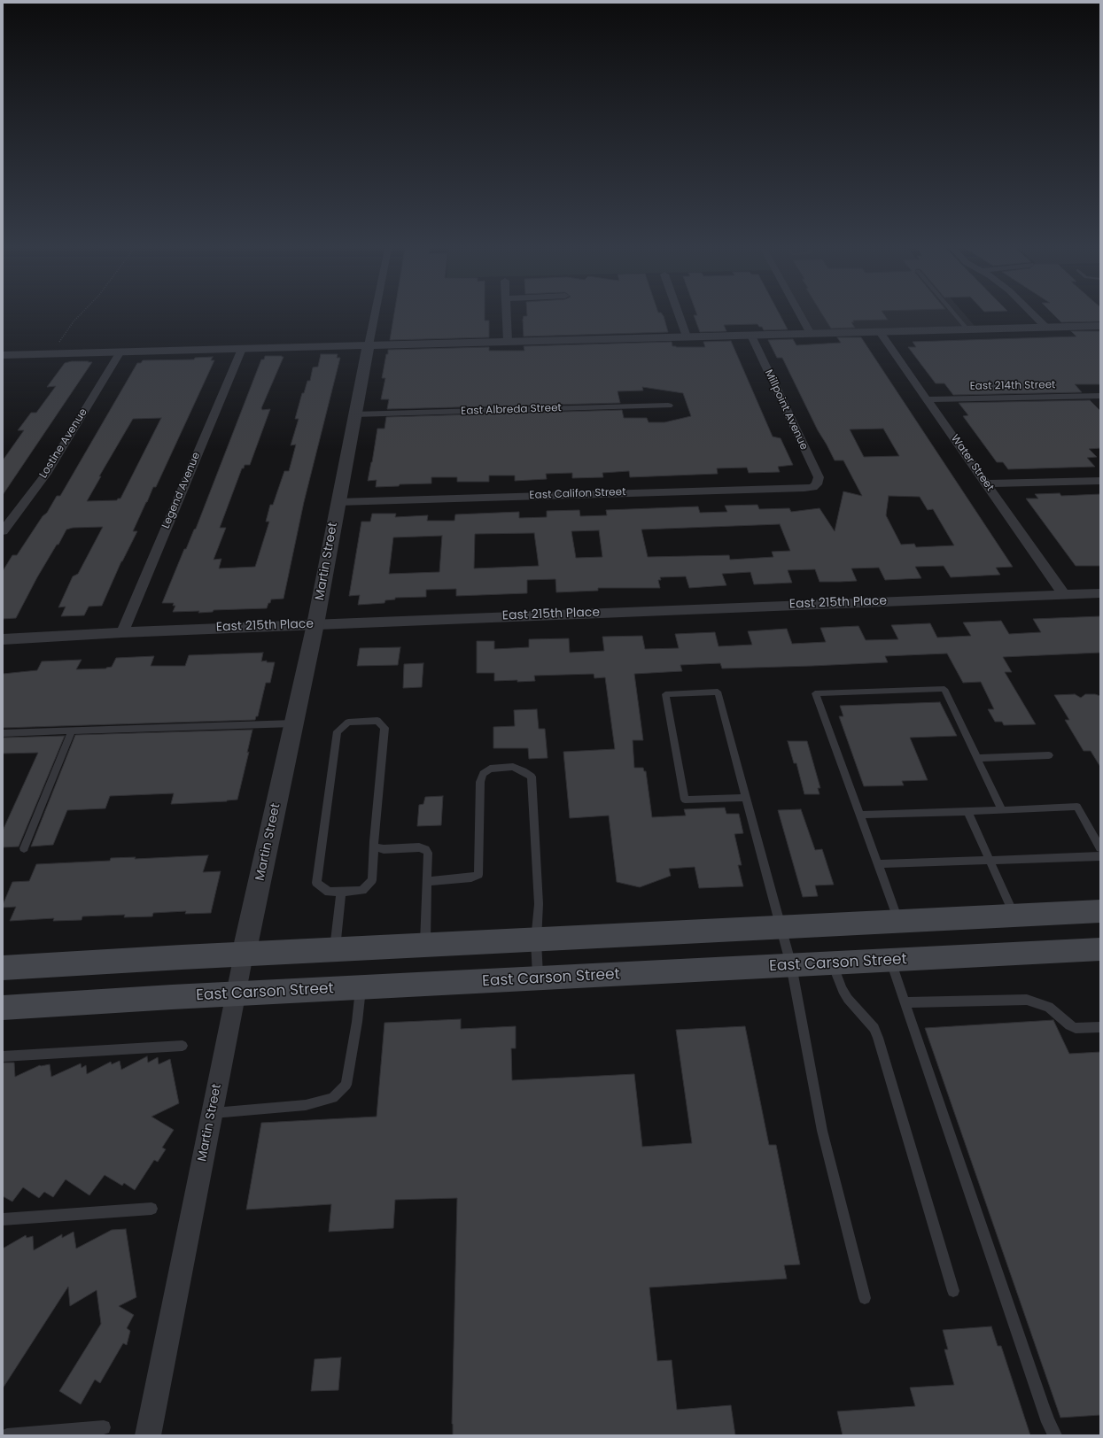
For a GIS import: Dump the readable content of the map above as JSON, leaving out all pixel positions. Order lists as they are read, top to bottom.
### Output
{
  "streets": {
    "main road": ["East Carson Street"],
    "street": [
      "East 214th Street",
      "East Albreda Street",
      "Millpoint Avenue",
      "Lostine Avenue",
      "Water Street",
      "Legend Avenue",
      "East Califon Street",
      "Martin Street",
      "East 215th Place"
    ]
  },
  "crossings": [
    ["East 214th Street", "Water Street"],
    ["East Albreda Street", "Martin Street"],
    ["Millpoint Avenue", "East Califon Street"],
    ["Water Street", "East 215th Place"],
    ["Legend Avenue", "East 215th Place"],
    ["East Califon Street", "Martin Street"],
    ["Martin Street", "East 215th Place"],
    ["Martin Street", "East Carson Street"]
  ]
}
